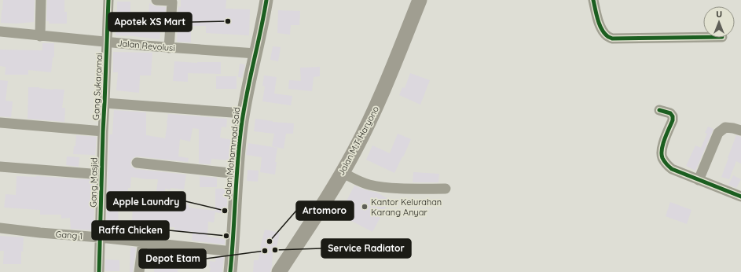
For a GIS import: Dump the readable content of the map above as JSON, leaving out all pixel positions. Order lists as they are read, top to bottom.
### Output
{
  "streets": {
    "main road": ["Jalan M.T. Haryono"],
    "street": [
      "Jalan Revolusi",
      "Gang Sukaramai",
      "Jalan Mohammad Said",
      "Gang Masjid",
      "Gang 1"
    ]
  },
  "crossings": [
    ["Jalan Revolusi", "Gang Sukaramai"],
    ["Jalan Revolusi", "Jalan Mohammad Said"],
    ["Gang Sukaramai", "Gang Masjid"],
    ["Jalan Mohammad Said", "Gang 1"],
    ["Gang Masjid", "Gang 1"]
  ],
  "places": [
    "Apotek XS Mart",
    "Kantor Kelurahan Karang Anyar",
    "Apple Laundry",
    "Raffa Chicken",
    "Artomoro",
    "Service Radiator",
    "Depot Etam"
  ],
  "north": "top"
}
